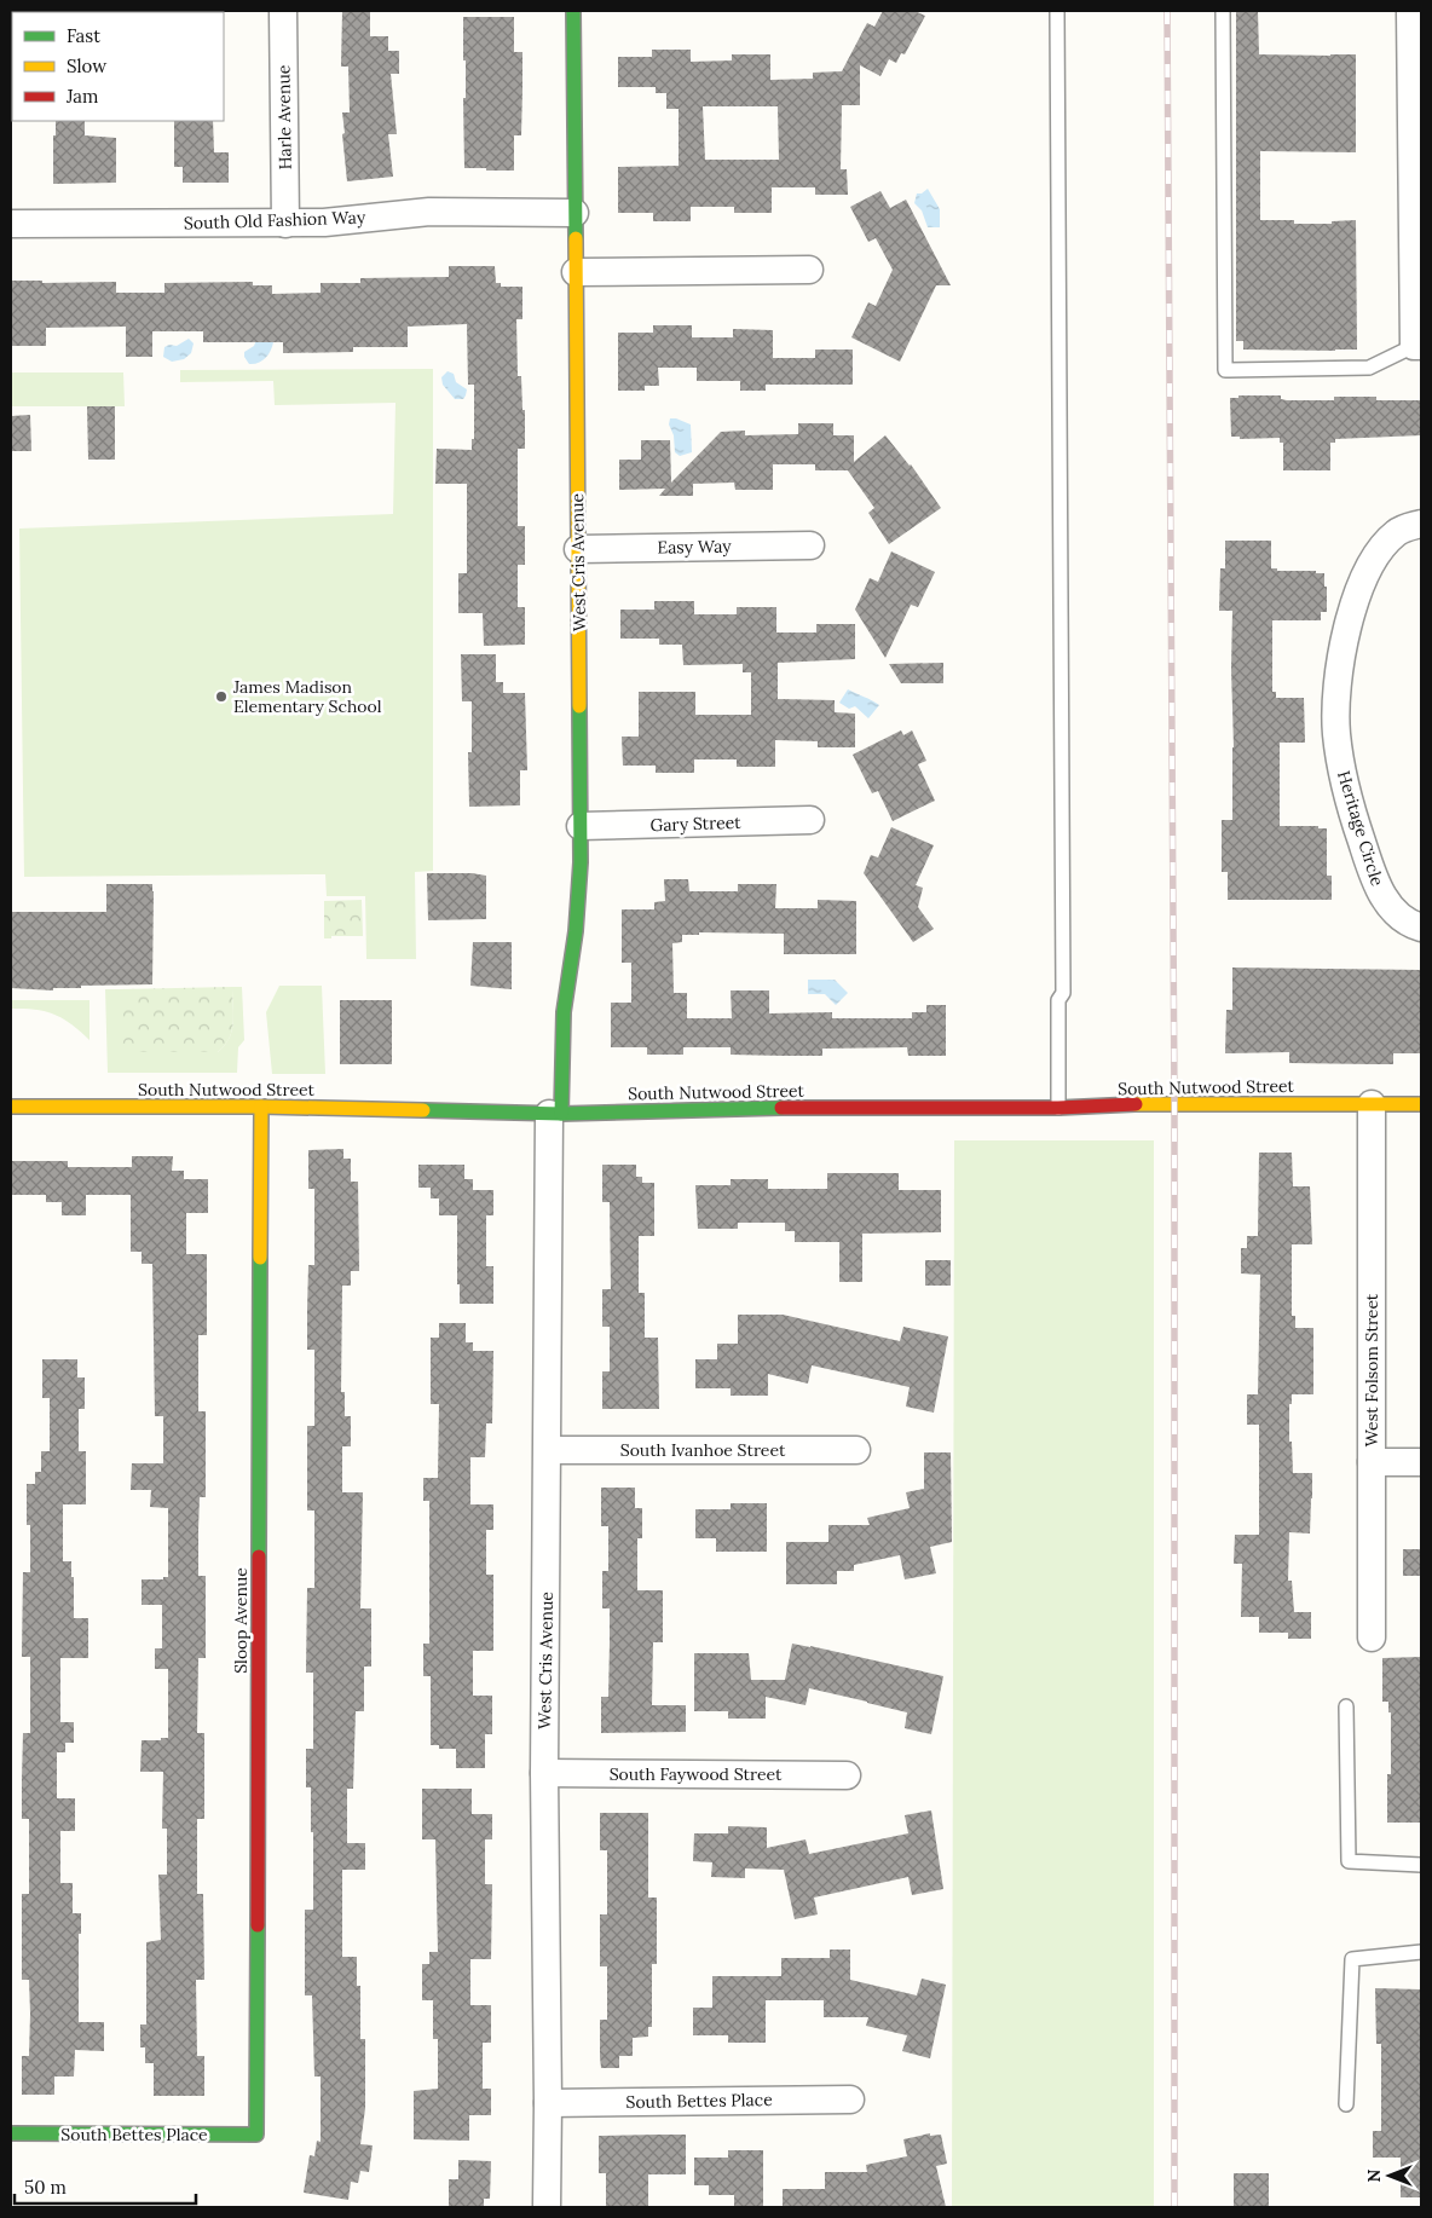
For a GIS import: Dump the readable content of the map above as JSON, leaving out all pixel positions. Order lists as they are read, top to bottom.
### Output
{
  "streets": {
    "street": [
      "Harle Avenue",
      "South Old Fashion Way",
      "Easy Way",
      "West Cris Avenue",
      "Gary Street",
      "Heritage Circle",
      "South Nutwood Street",
      "West Folsom Street",
      "South Ivanhoe Street",
      "Sloop Avenue",
      "South Faywood Street",
      "South Bettes Place"
    ]
  },
  "crossings": [
    ["Harle Avenue", "South Old Fashion Way"],
    ["South Old Fashion Way", "West Cris Avenue"],
    ["Easy Way", "West Cris Avenue"],
    ["West Cris Avenue", "Gary Street"],
    ["West Cris Avenue", "South Nutwood Street"],
    ["West Cris Avenue", "South Ivanhoe Street"],
    ["West Cris Avenue", "South Faywood Street"],
    ["West Cris Avenue", "South Bettes Place"],
    ["South Nutwood Street", "West Folsom Street"],
    ["South Nutwood Street", "Sloop Avenue"],
    ["Sloop Avenue", "South Bettes Place"]
  ],
  "places": ["James Madison Elementary School"],
  "legend": ["Fast", "Slow", "Jam"],
  "scale_bar": "50 m",
  "north": "left"
}
